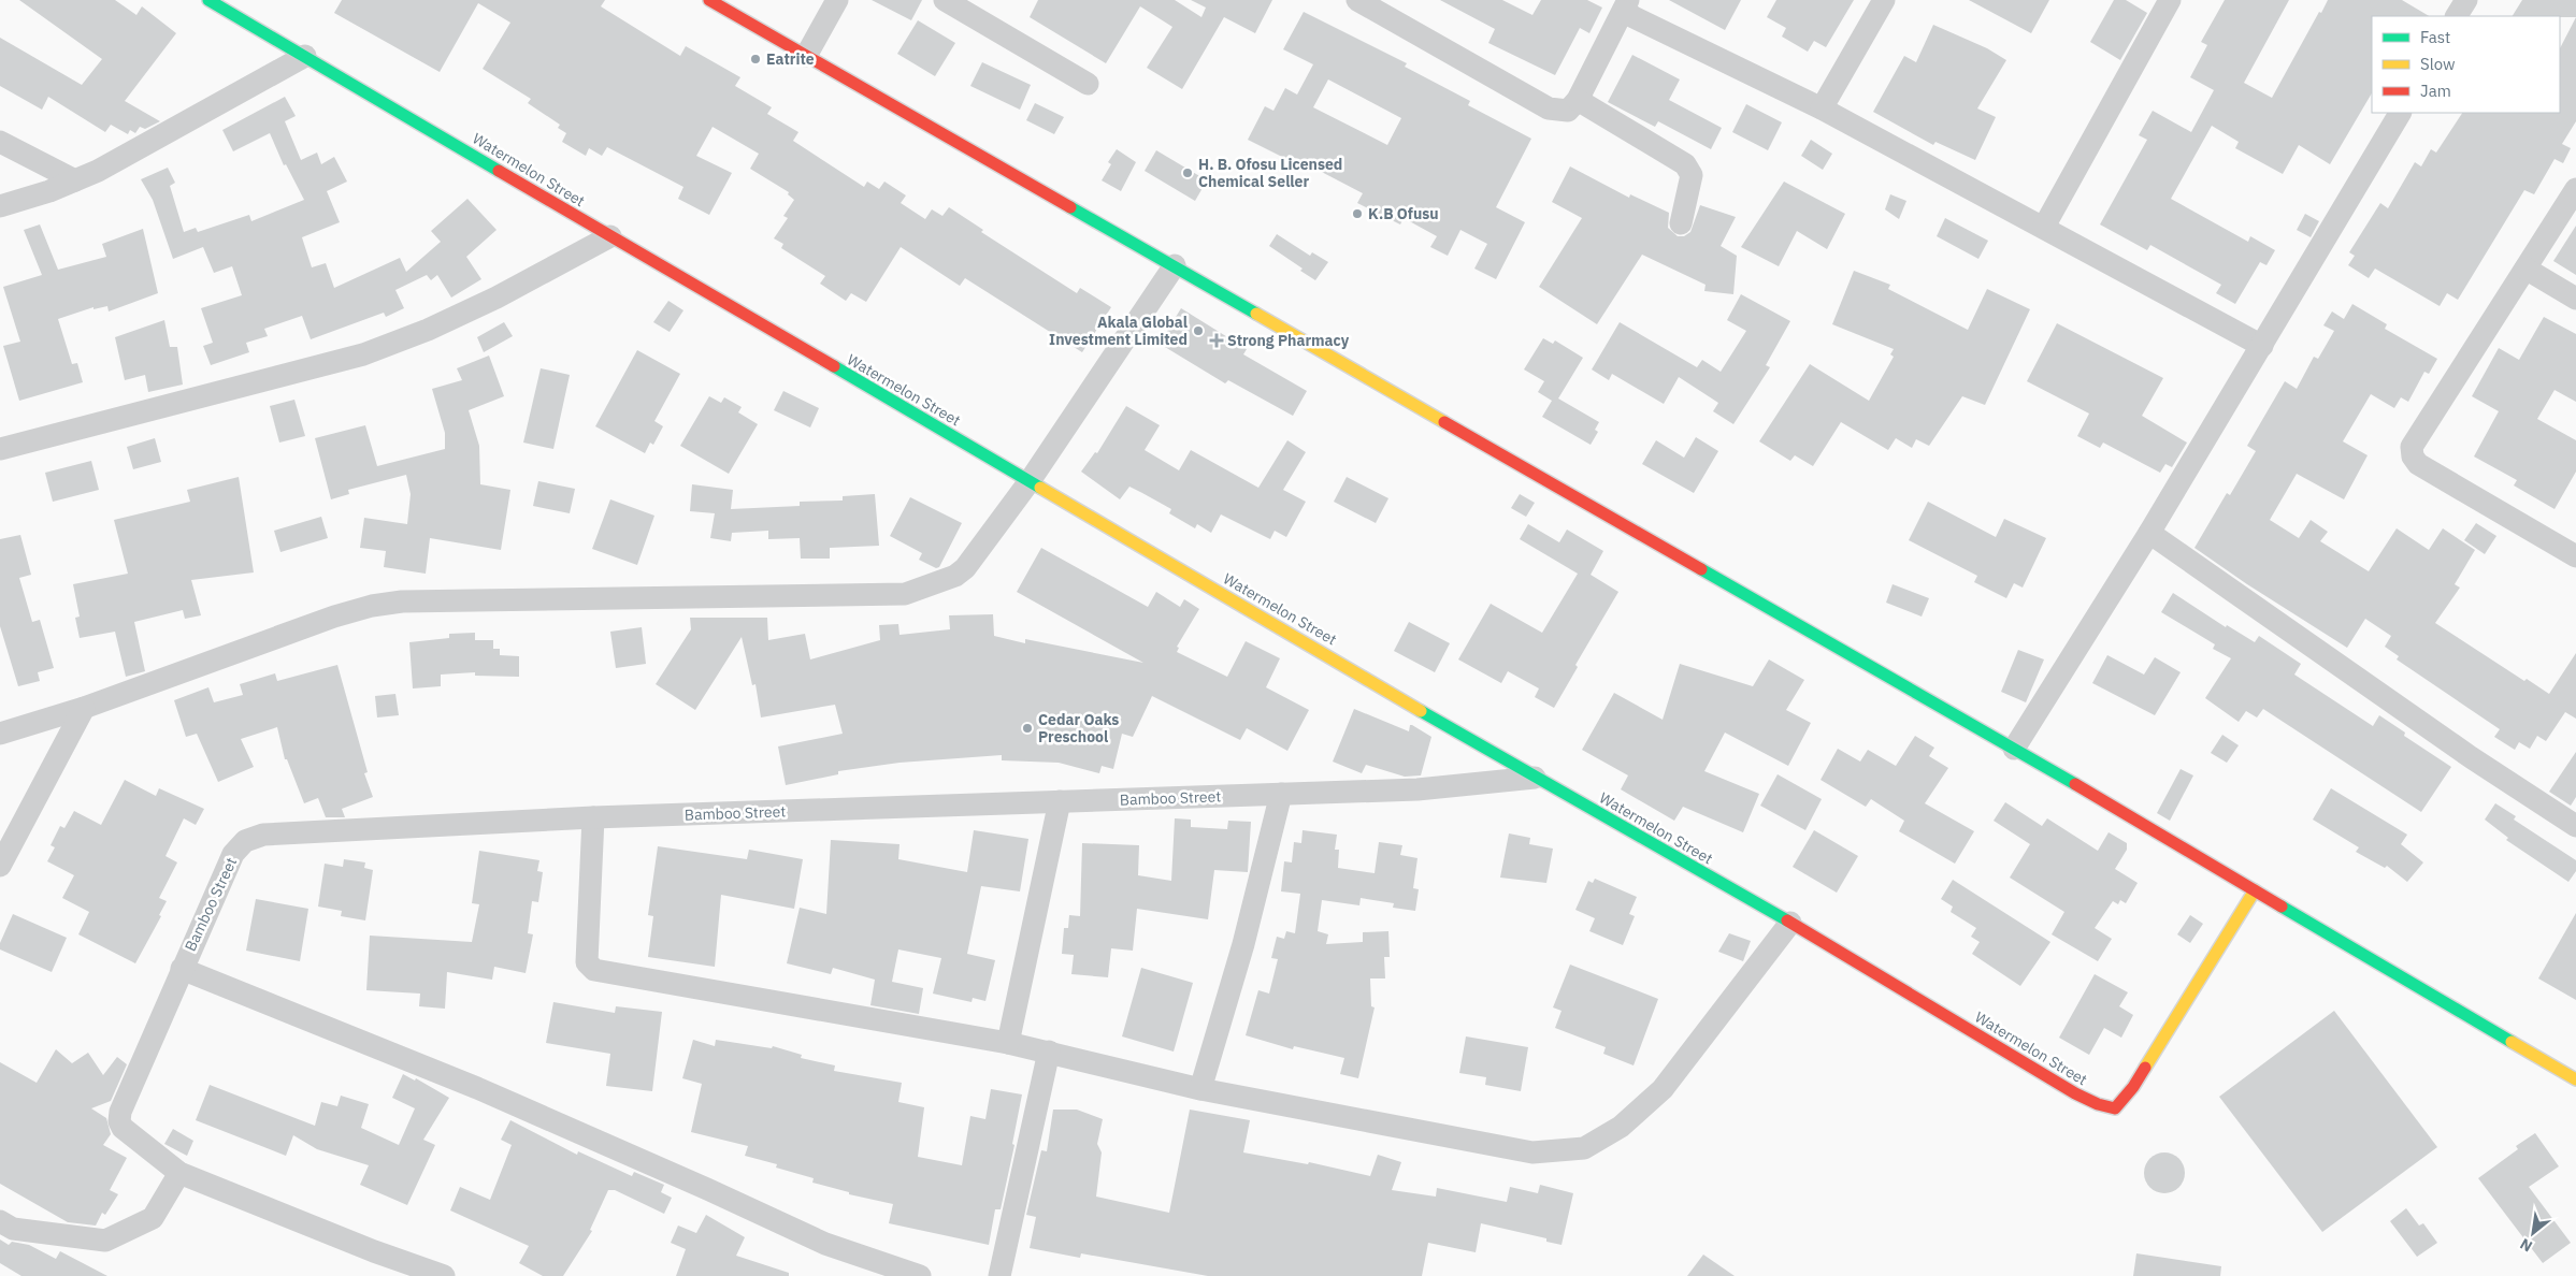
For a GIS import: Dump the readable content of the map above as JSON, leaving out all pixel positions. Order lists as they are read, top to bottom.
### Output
{
  "streets": {
    "street": ["Watermelon Street", "Bamboo Street"]
  },
  "crossings": [
    ["Watermelon Street", "Bamboo Street"]
  ],
  "places": {
    "other": [
      "Eatrite",
      "H. B. Ofosu Licensed Chemical Seller",
      "K.B Ofusu",
      "Akala Global Investment Limited",
      "Cedar Oaks Preschool"
    ],
    "health": ["Strong Pharmacy"]
  },
  "legend": ["Fast", "Slow", "Jam"],
  "north": "bottom left"
}
